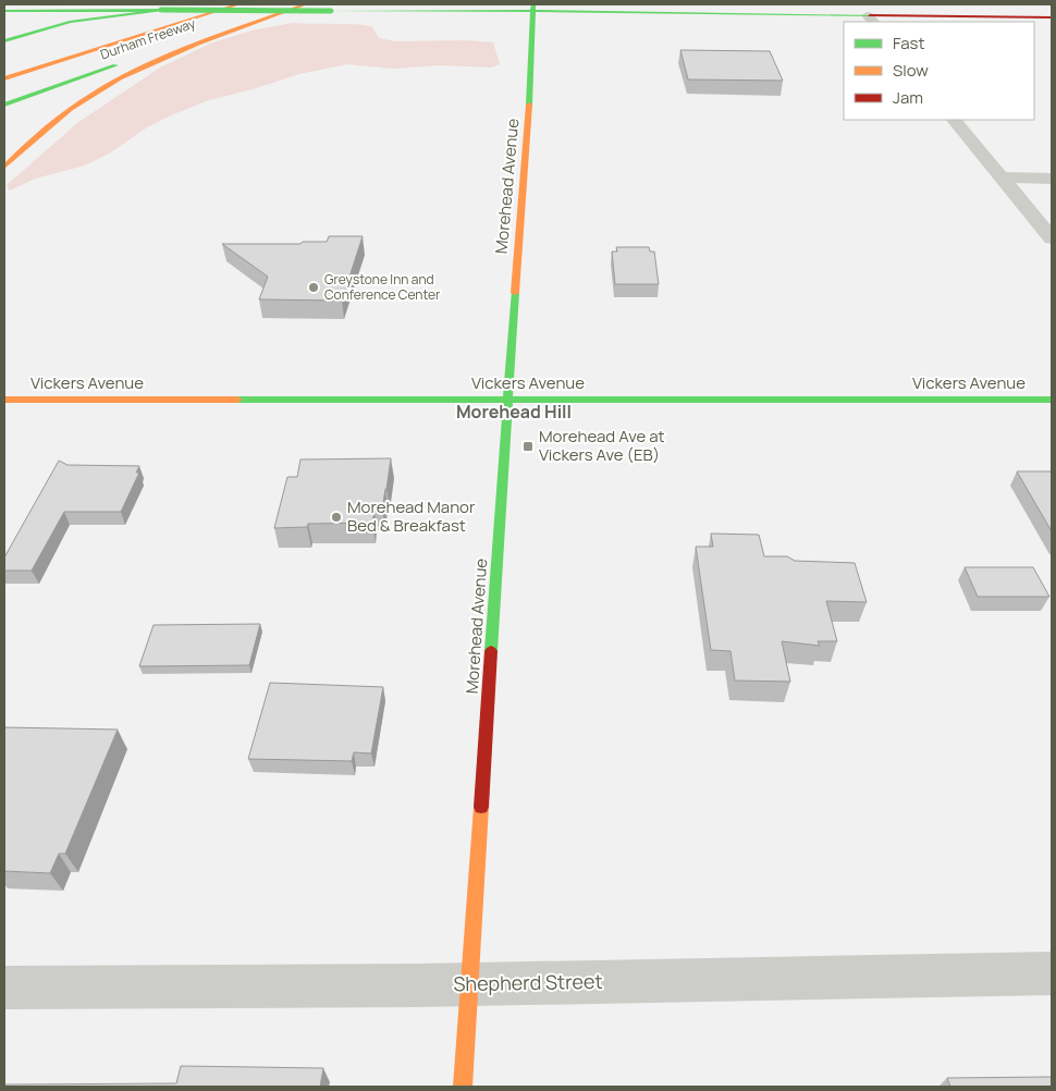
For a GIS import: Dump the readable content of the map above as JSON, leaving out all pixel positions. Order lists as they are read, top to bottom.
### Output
{
  "streets": {
    "main road": ["Durham Freeway", "Morehead Avenue", "Vickers Avenue"],
    "street": ["Shepherd Street"]
  },
  "crossings": [
    ["Morehead Avenue", "Vickers Avenue"],
    ["Morehead Avenue", "Shepherd Street"]
  ],
  "districts": ["Morehead Hill"],
  "places": {
    "other": ["Greystone Inn and Conference Center", "Morehead Manor Bed & Breakfast"],
    "transit": ["Morehead Ave at Vickers Ave (EB)"]
  },
  "legend": ["Fast", "Slow", "Jam"]
}
